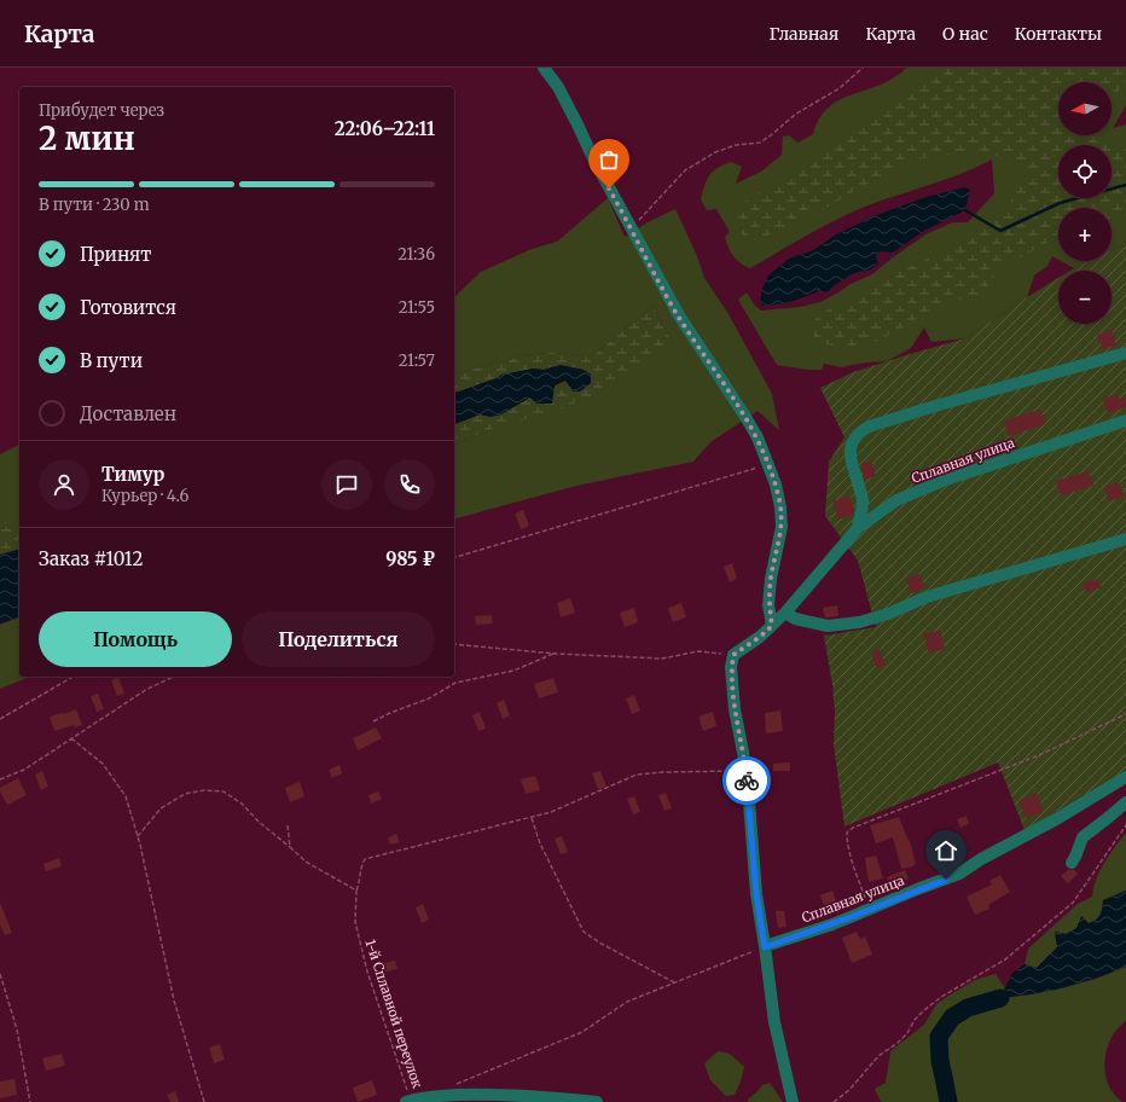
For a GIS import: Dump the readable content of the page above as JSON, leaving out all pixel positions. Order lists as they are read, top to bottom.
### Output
{
  "streets": {
    "street": ["Сплавная улица"],
    "path": ["1-й Сплавной переулок"]
  },
  "north": "left",
  "page": {
    "header": "Карта",
    "nav": [
      "Главная",
      "Карта",
      "О нас",
      "Контакты"
    ],
    "map_buttons": ["+", "−"],
    "heading": ["2 мин", "Прибудет через", "22:06–22:11"],
    "panel": [
      "Тимур",
      "Курьер · 4.6",
      "Заказ #1012",
      "985 ₽"
    ],
    "bar": "В пути · 230 m",
    "list": [
      ["Принят", "21:36"],
      ["Готовится", "21:55"],
      ["В пути", "21:57"],
      "Доставлен"
    ],
    "buttons": ["Помощь", "Поделиться"]
  }
}
